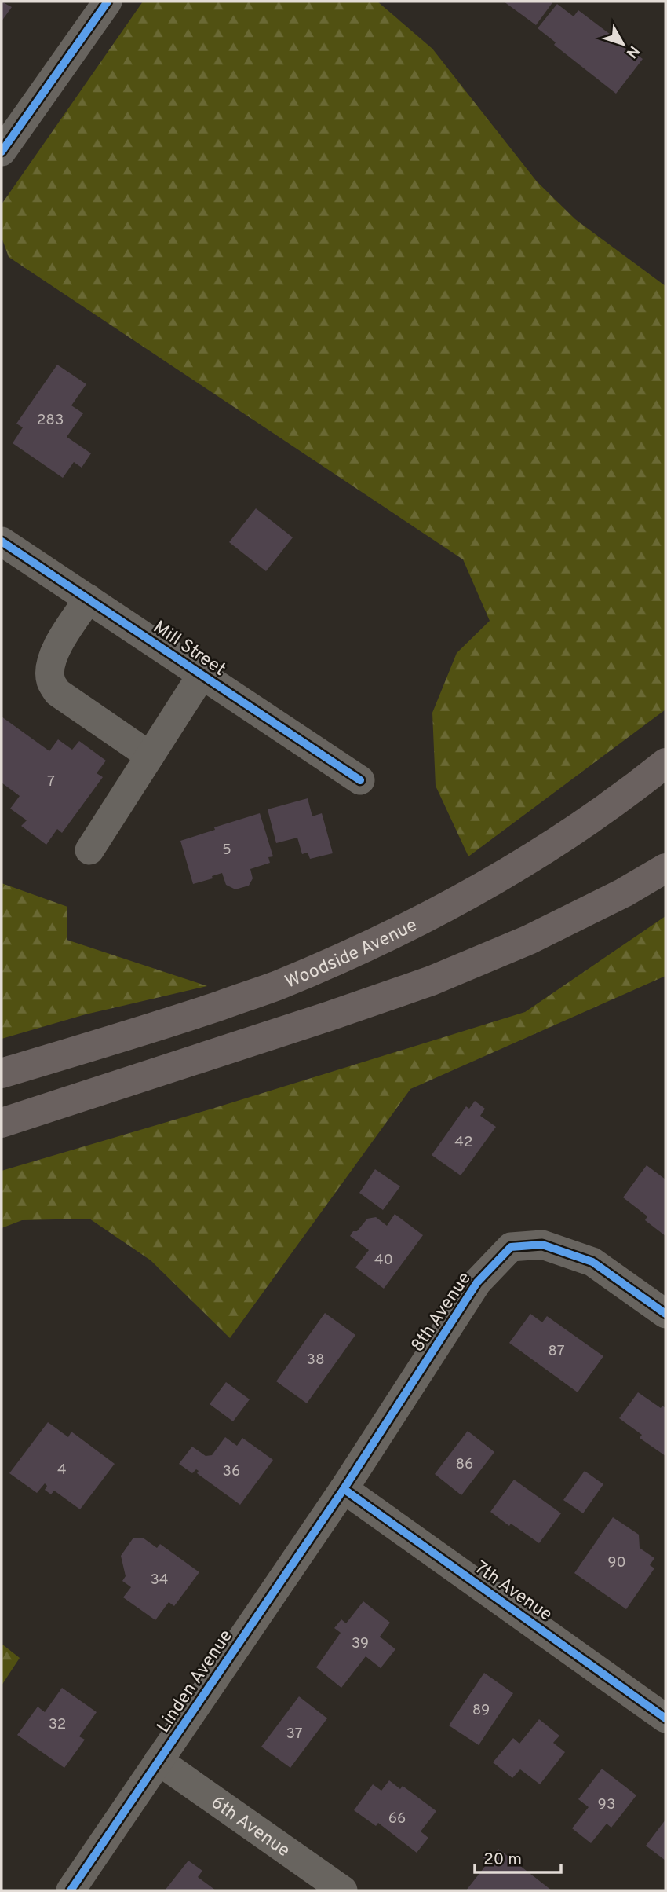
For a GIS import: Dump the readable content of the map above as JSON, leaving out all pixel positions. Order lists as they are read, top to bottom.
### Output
{
  "streets": {
    "main road": ["Woodside Avenue"],
    "street": [
      "Mill Street",
      "8th Avenue",
      "7th Avenue",
      "Linden Avenue",
      "6th Avenue"
    ]
  },
  "crossings": [
    ["8th Avenue", "7th Avenue"],
    ["8th Avenue", "Linden Avenue"],
    ["7th Avenue", "Linden Avenue"],
    ["Linden Avenue", "6th Avenue"]
  ],
  "house_numbers": [
    "283",
    "7",
    "5",
    "42",
    "40",
    "87",
    "38",
    "86",
    "4",
    "36",
    "90",
    "34",
    "39",
    "89",
    "32",
    "37",
    "93",
    "66"
  ],
  "scale_bar": "20 m",
  "north": "bottom right"
}
